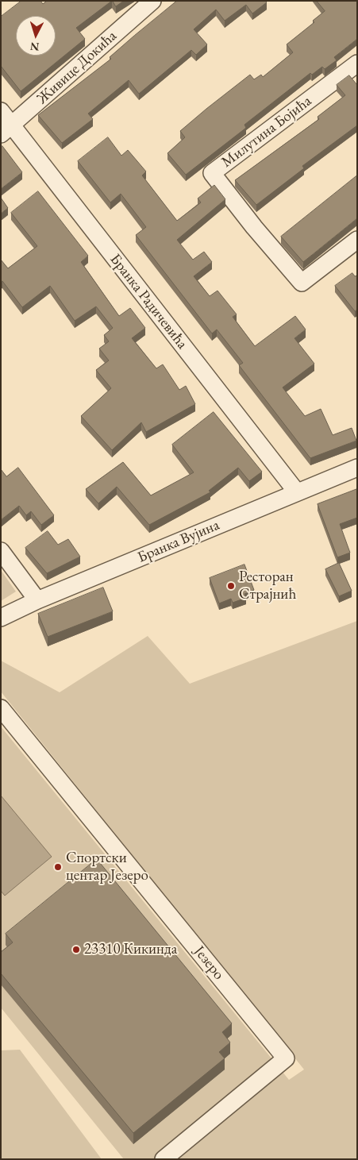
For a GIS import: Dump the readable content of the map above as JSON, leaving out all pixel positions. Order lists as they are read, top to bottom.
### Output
{
  "streets": {
    "street": [
      "Живице Докића",
      "Милутина Бојића",
      "Бранка Радичевића",
      "Бранка Вујина",
      "Језеро"
    ]
  },
  "crossings": [
    ["Живице Докића", "Бранка Радичевића"],
    ["Бранка Радичевића", "Бранка Вујина"]
  ],
  "places": ["Ресторан Страјнић", "Спортски центар Језеро", "23310 Кикинда"],
  "north": "bottom"
}
